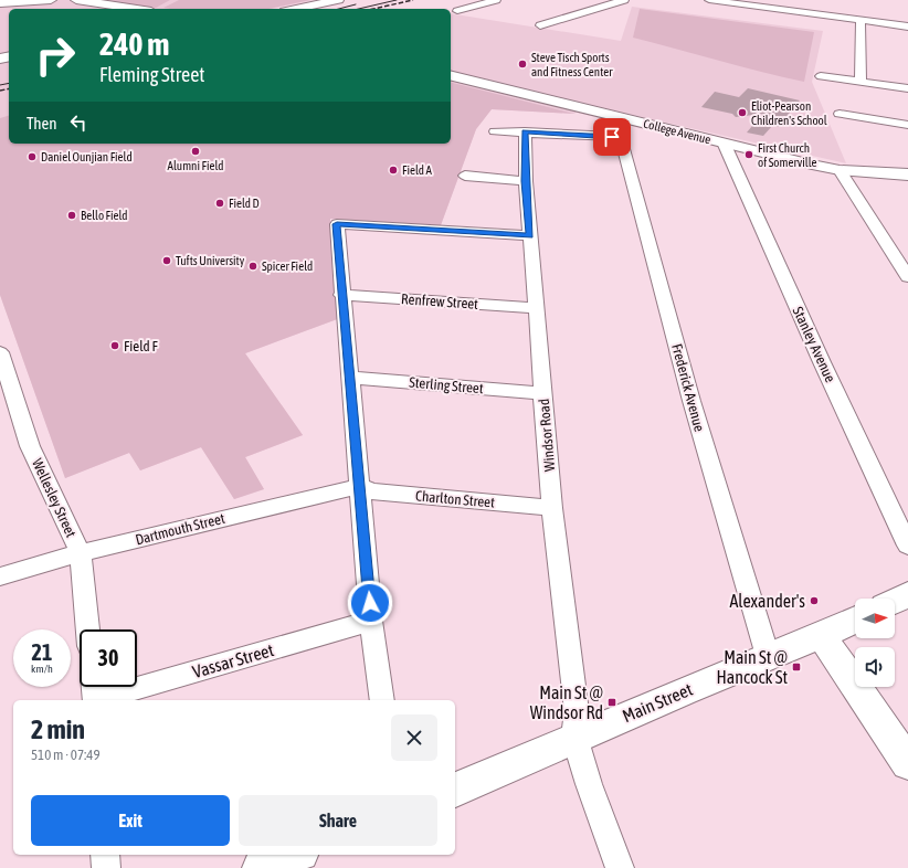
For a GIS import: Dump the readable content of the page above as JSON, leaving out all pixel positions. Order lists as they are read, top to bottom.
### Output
{
  "streets": {
    "street": [
      "College Avenue",
      "Renfrew Street",
      "Stanley Avenue",
      "Sterling Street",
      "Frederick Avenue",
      "Windsor Road",
      "Wellesley Street",
      "Charlton Street",
      "Dartmouth Street",
      "Vassar Street",
      "Main Street"
    ]
  },
  "crossings": [
    ["College Avenue", "Stanley Avenue"],
    ["College Avenue", "Frederick Avenue"],
    ["Renfrew Street", "Windsor Road"],
    ["Sterling Street", "Windsor Road"],
    ["Frederick Avenue", "Main Street"],
    ["Windsor Road", "Charlton Street"],
    ["Windsor Road", "Main Street"],
    ["Wellesley Street", "Dartmouth Street"],
    ["Charlton Street", "Dartmouth Street"]
  ],
  "places": {
    "other": [
      "Steve Tisch Sports and Fitness Center",
      "Eliot-Pearson Children's School",
      "Alumni Field",
      "First Church of Somerville",
      "Daniel Ounjian Field",
      "Field A",
      "Field D",
      "Bello Field",
      "Tufts University",
      "Spicer Field",
      "Field F",
      "Alexander's"
    ],
    "transit": ["Main St @ Hancock St", "Main St @ Windsor Rd"]
  },
  "north": "right",
  "page": {
    "turn": ["240 m", "Fleming Street"],
    "then": "Then",
    "speed": "21 km/h",
    "limit": "30",
    "heading": ["2 min", "510 m · 07:49"],
    "buttons": ["Exit", "Share"]
  }
}
